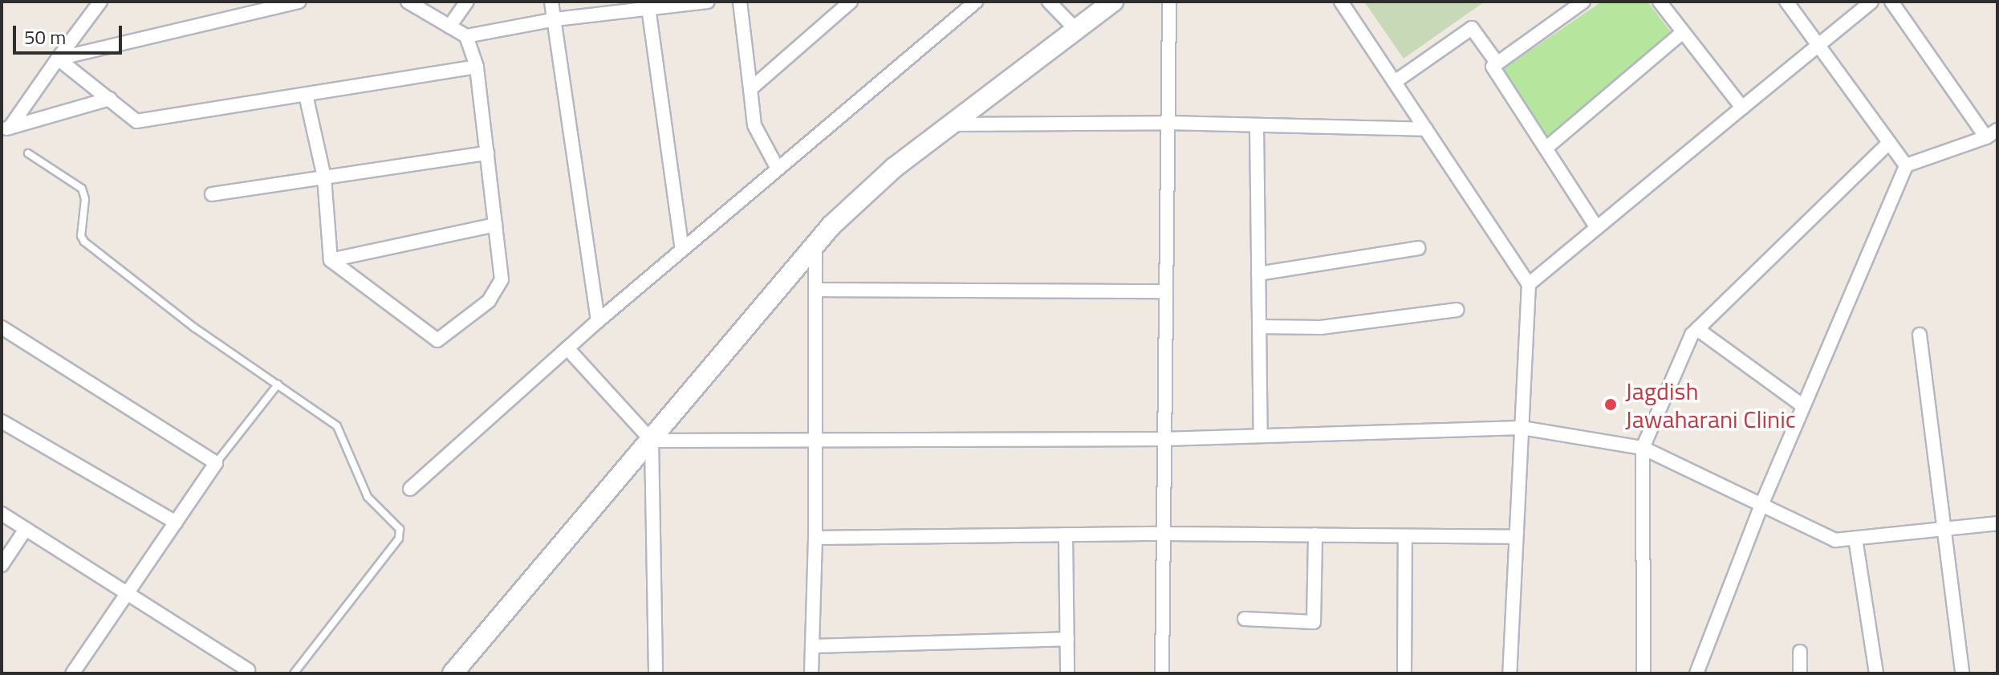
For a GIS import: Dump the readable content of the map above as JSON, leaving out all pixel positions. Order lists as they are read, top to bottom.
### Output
{
  "places": ["Jagdish Jawaharani Clinic"],
  "scale_bar": "50 m"
}
